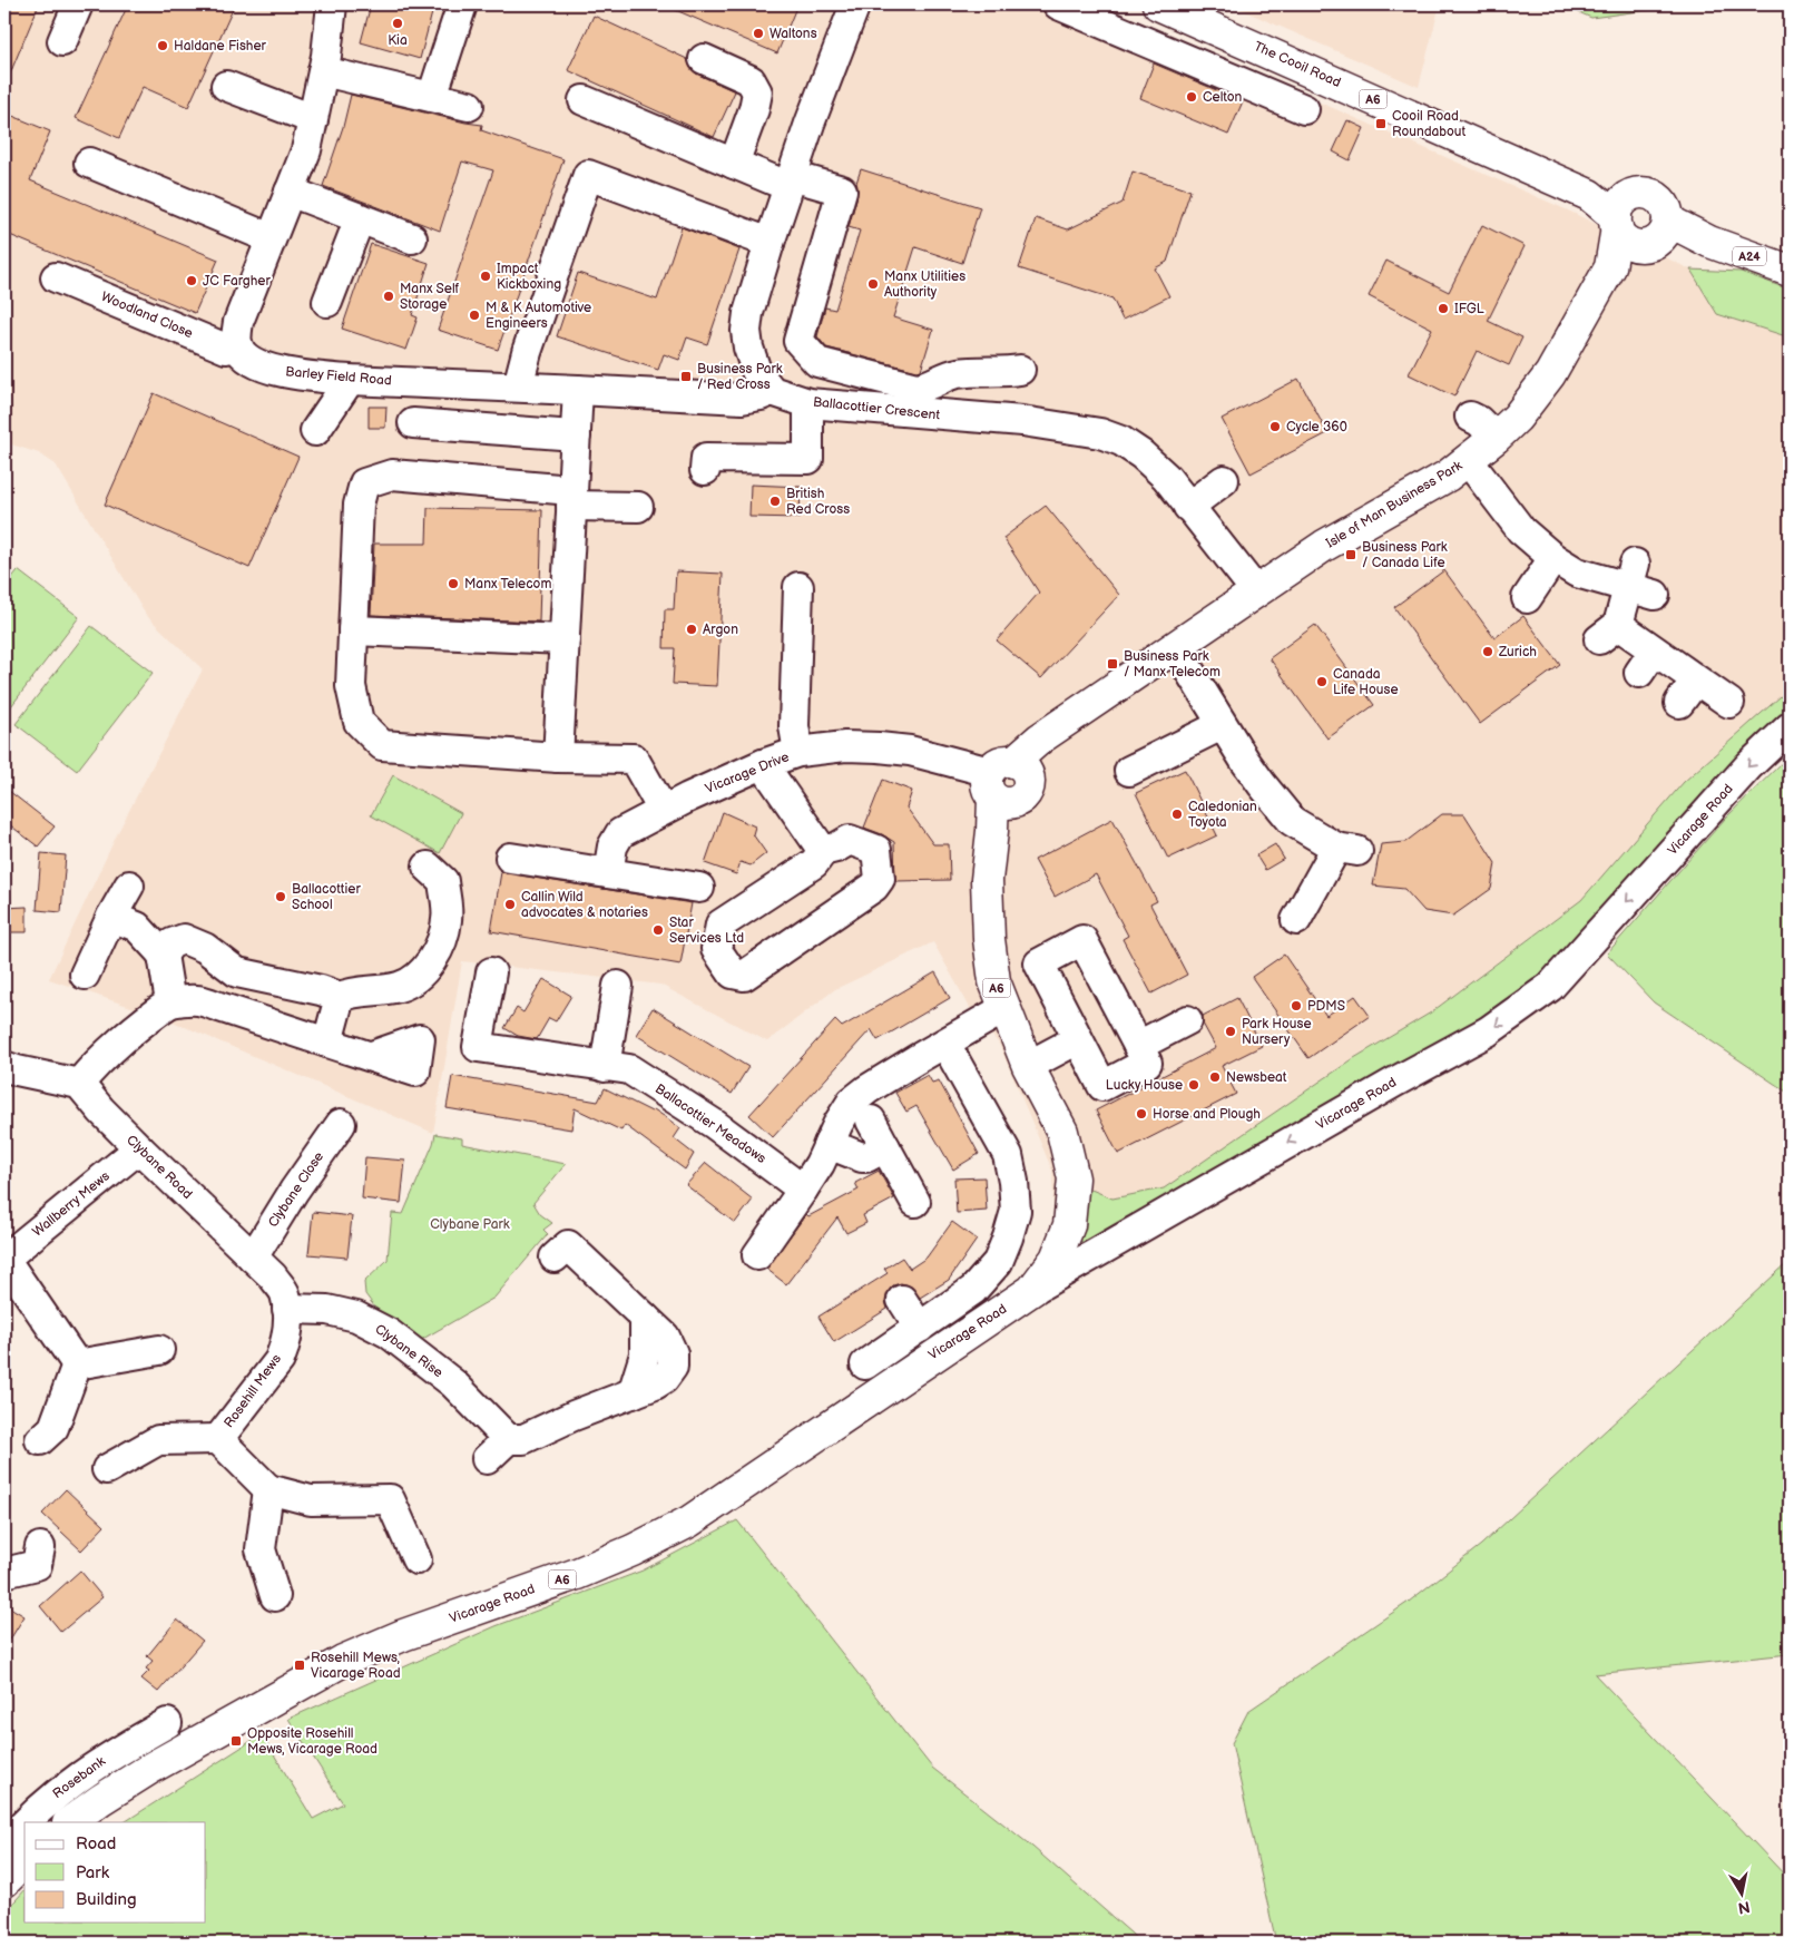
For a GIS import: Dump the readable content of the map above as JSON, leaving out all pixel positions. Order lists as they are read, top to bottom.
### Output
{
  "streets": {
    "main road": [
      "The Cooil Road",
      "A6",
      "A24",
      "Isle of Man Business Park",
      "Vicarage Road"
    ],
    "street": [
      "Woodland Close",
      "Barley Field Road",
      "Ballacottier Crescent",
      "Vicarage Drive",
      "Ballacottier Meadows",
      "Clybane Road",
      "Clybane Close",
      "Wallberry Mews",
      "Clybane Rise",
      "Rosehill Mews",
      "Rosebank"
    ]
  },
  "crossings": [
    ["The Cooil Road", "A24"],
    ["The Cooil Road", "Isle of Man Business Park"],
    ["A24", "Isle of Man Business Park"],
    ["Woodland Close", "Barley Field Road"],
    ["Barley Field Road", "Ballacottier Crescent"],
    ["Ballacottier Crescent", "Isle of Man Business Park"],
    ["Isle of Man Business Park", "Vicarage Drive"],
    ["Isle of Man Business Park", "Vicarage Road"],
    ["Clybane Road", "Clybane Close"],
    ["Clybane Road", "Wallberry Mews"],
    ["Clybane Road", "Clybane Rise"],
    ["Clybane Road", "Rosehill Mews"],
    ["Clybane Rise", "Rosehill Mews"]
  ],
  "one_way": ["Vicarage Road"],
  "parks": ["Clybane Park"],
  "places": {
    "other": [
      "Kia",
      "Waltons",
      "Haldane Fisher",
      "Celton",
      "Impact Kickboxing",
      "JC Fargher",
      "Manx Utilities Authority",
      "Manx Self Storage",
      "IFGL",
      "M & K Automotive Engineers",
      "Cycle 360",
      "British Red Cross",
      "Manx Telecom",
      "Argon",
      "Zurich",
      "Canada Life House",
      "Caledonian Toyota",
      "Ballacottier School",
      "Callin Wild advocates & notaries",
      "Star Services Ltd",
      "PDMS",
      "Park House Nursery",
      "Newsbeat",
      "Lucky House",
      "Horse and Plough"
    ],
    "transit": [
      "Cooil Road Roundabout",
      "Business Park / Red Cross",
      "Business Park / Canada Life",
      "Business Park / Manx Telecom",
      "Rosehill Mews, Vicarage Road",
      "Opposite Rosehill Mews, Vicarage Road"
    ]
  },
  "legend": ["Road", "Park", "Building"],
  "north": "bottom"
}
